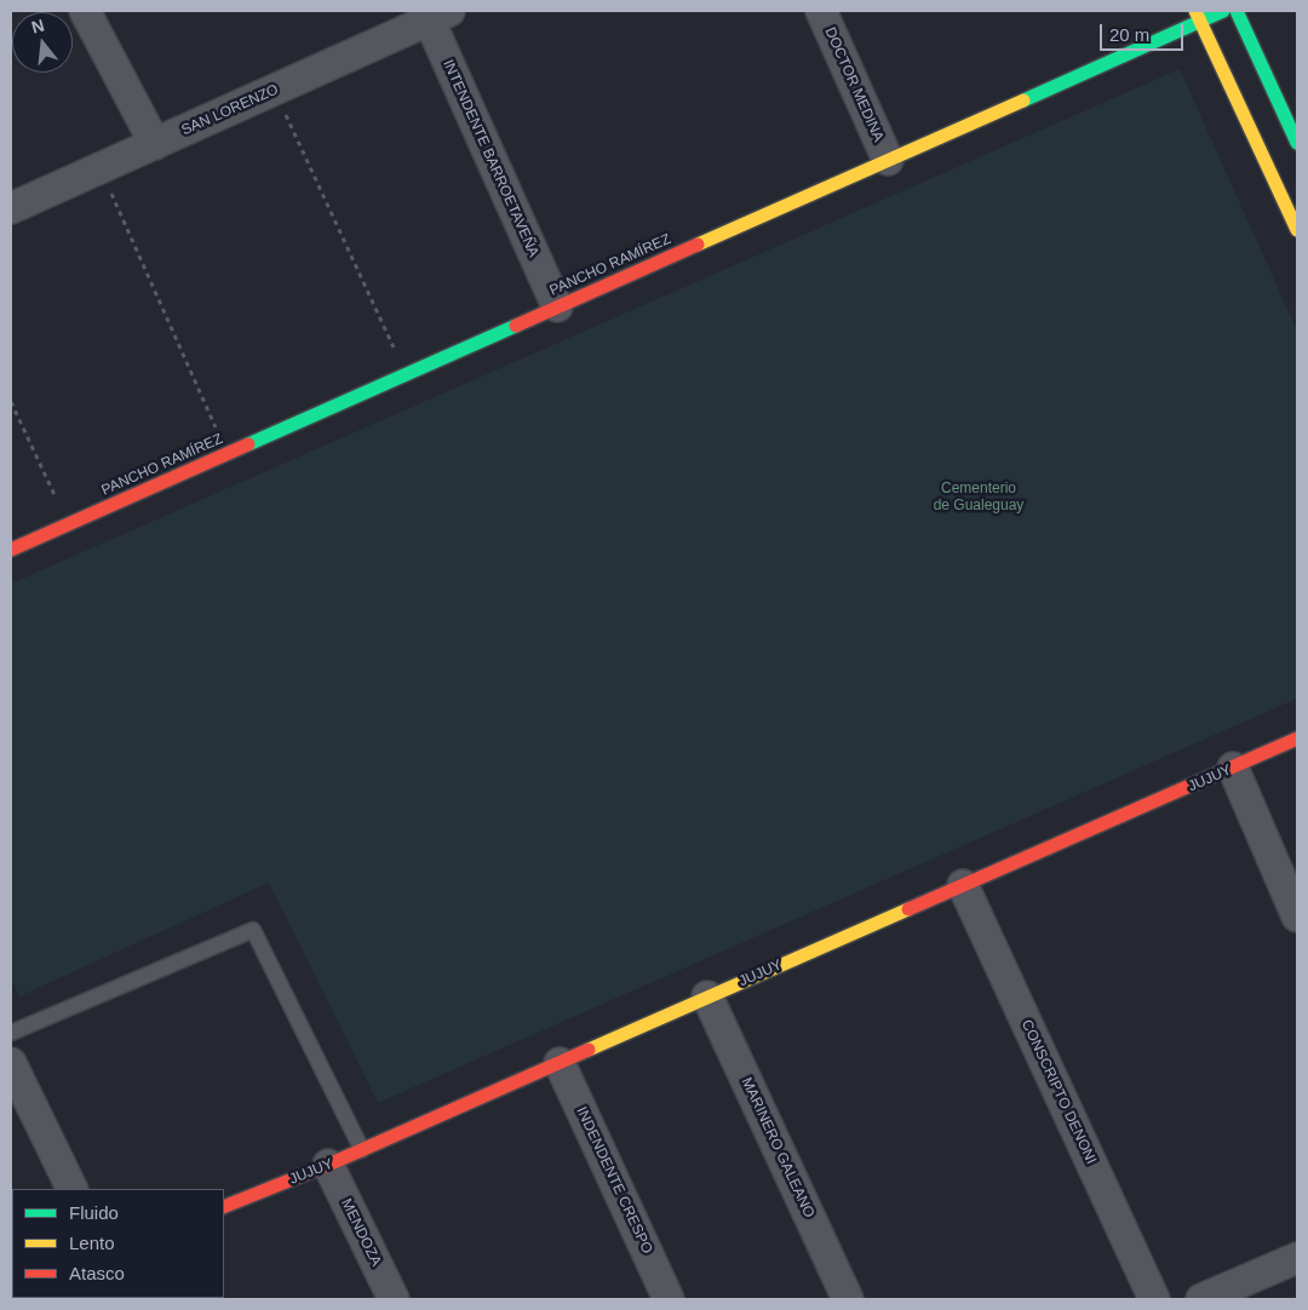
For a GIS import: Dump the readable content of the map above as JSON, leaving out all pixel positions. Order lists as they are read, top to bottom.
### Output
{
  "streets": {
    "street": [
      "DOCTOR MEDINA",
      "SAN LORENZO",
      "INTENDENTE BARROETAVEÑA",
      "PANCHO RAMÍREZ",
      "JUJUY",
      "CONSCRIPTO DENONI",
      "MARINERO GALEANO",
      "INDENDENTE CRESPO",
      "MENDOZA"
    ]
  },
  "crossings": [
    ["DOCTOR MEDINA", "PANCHO RAMÍREZ"],
    ["SAN LORENZO", "INTENDENTE BARROETAVEÑA"],
    ["INTENDENTE BARROETAVEÑA", "PANCHO RAMÍREZ"],
    ["JUJUY", "CONSCRIPTO DENONI"],
    ["JUJUY", "MARINERO GALEANO"],
    ["JUJUY", "INDENDENTE CRESPO"],
    ["JUJUY", "MENDOZA"]
  ],
  "parks": ["Cementerio de Gualeguay"],
  "legend": ["Fluido", "Lento", "Atasco"],
  "scale_bar": "20 m",
  "north": "top"
}
